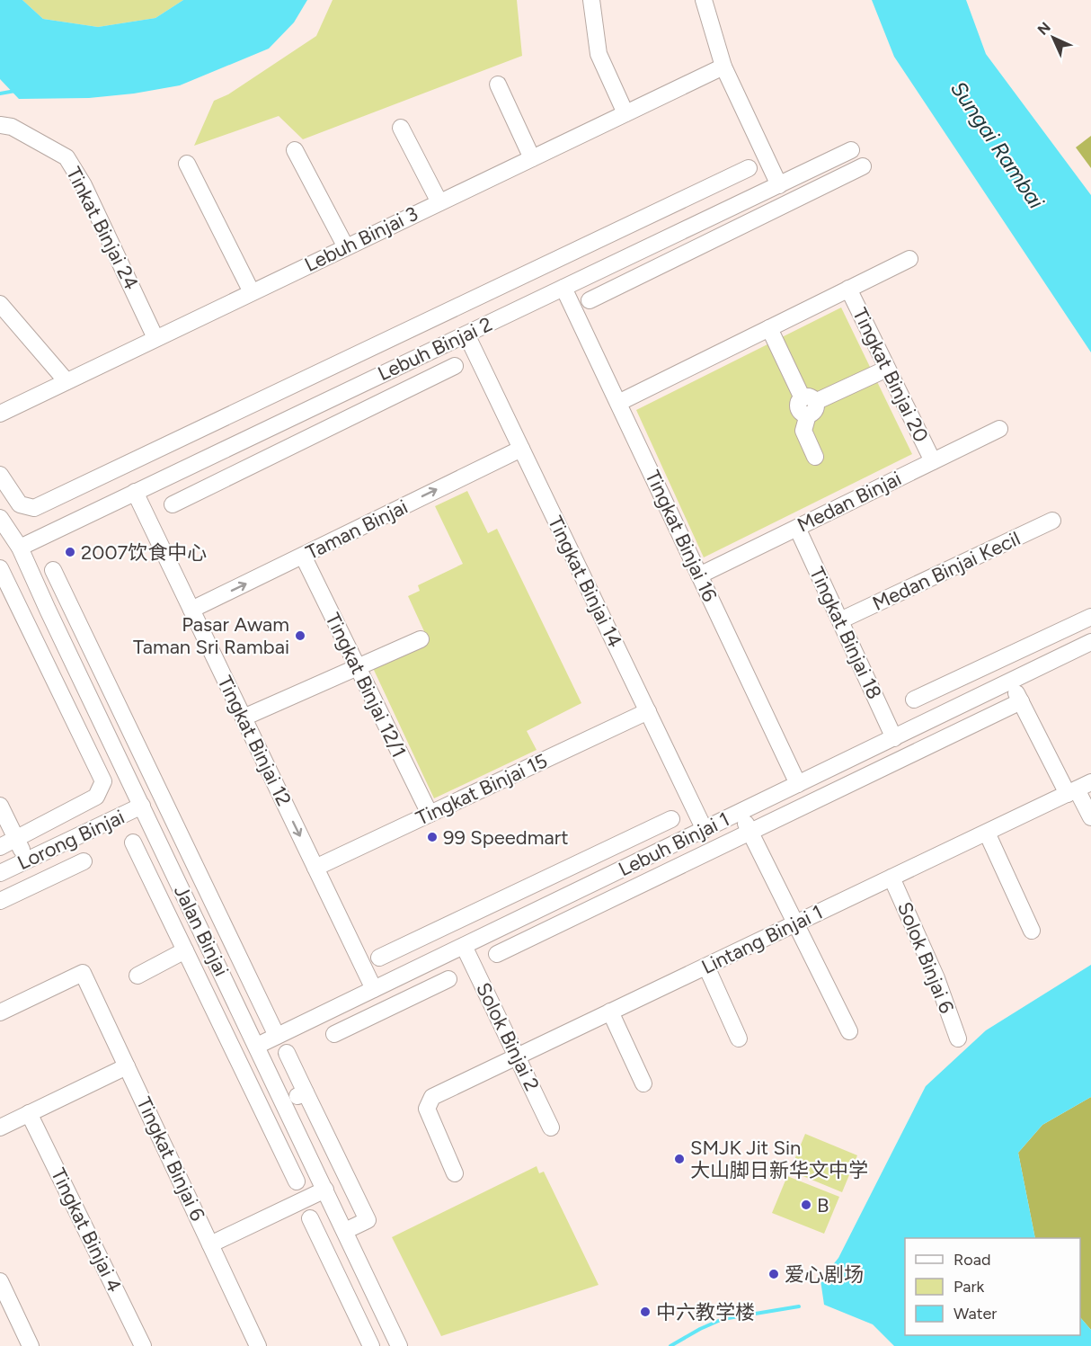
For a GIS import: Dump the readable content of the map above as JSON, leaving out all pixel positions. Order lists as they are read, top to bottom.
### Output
{
  "streets": {
    "street": [
      "Tinkat Binjai 24",
      "Lebuh Binjai 3",
      "Lebuh Binjai 2",
      "Tingkat Binjai 20",
      "Medan Binjai",
      "Taman Binjai",
      "Tingkat Binjai 16",
      "Medan Binjai Kecil",
      "Tingkat Binjai 14",
      "Tingkat Binjai 18",
      "Tingkat Binjai 12/1",
      "Tingkat Binjai 12",
      "Tingkat Binjai 15",
      "Lorong Binjai",
      "Lebuh Binjai 1",
      "Jalan Binjai",
      "Lintang Binjai 1",
      "Solok Binjai 6",
      "Solok Binjai 2",
      "Tingkat Binjai 6",
      "Tingkat Binjai 4"
    ]
  },
  "crossings": [
    ["Tinkat Binjai 24", "Lebuh Binjai 3"],
    ["Lebuh Binjai 2", "Tingkat Binjai 16"],
    ["Lebuh Binjai 2", "Tingkat Binjai 14"],
    ["Lebuh Binjai 2", "Tingkat Binjai 12"],
    ["Lebuh Binjai 2", "Jalan Binjai"],
    ["Tingkat Binjai 20", "Medan Binjai"],
    ["Medan Binjai", "Tingkat Binjai 16"],
    ["Medan Binjai", "Tingkat Binjai 18"],
    ["Taman Binjai", "Tingkat Binjai 14"],
    ["Taman Binjai", "Tingkat Binjai 12/1"],
    ["Taman Binjai", "Tingkat Binjai 12"],
    ["Tingkat Binjai 16", "Lebuh Binjai 1"],
    ["Medan Binjai Kecil", "Tingkat Binjai 18"],
    ["Tingkat Binjai 14", "Tingkat Binjai 15"],
    ["Tingkat Binjai 14", "Lebuh Binjai 1"],
    ["Tingkat Binjai 18", "Lebuh Binjai 1"],
    ["Tingkat Binjai 12/1", "Tingkat Binjai 15"],
    ["Tingkat Binjai 12", "Tingkat Binjai 15"],
    ["Tingkat Binjai 12", "Lebuh Binjai 1"],
    ["Lorong Binjai", "Jalan Binjai"],
    ["Lebuh Binjai 1", "Jalan Binjai"],
    ["Lebuh Binjai 1", "Solok Binjai 2"],
    ["Lintang Binjai 1", "Solok Binjai 6"],
    ["Lintang Binjai 1", "Solok Binjai 2"]
  ],
  "water": ["Sungai Rambai"],
  "places": [
    "2007饮食中心",
    "Pasar Awam Taman Sri Rambai",
    "99 Speedmart",
    "SMJK Jit Sin 大山脚日新华文中学",
    "B",
    "爱心剧场",
    "中六教学楼"
  ],
  "legend": ["Road", "Park", "Water"],
  "north": "top left"
}
